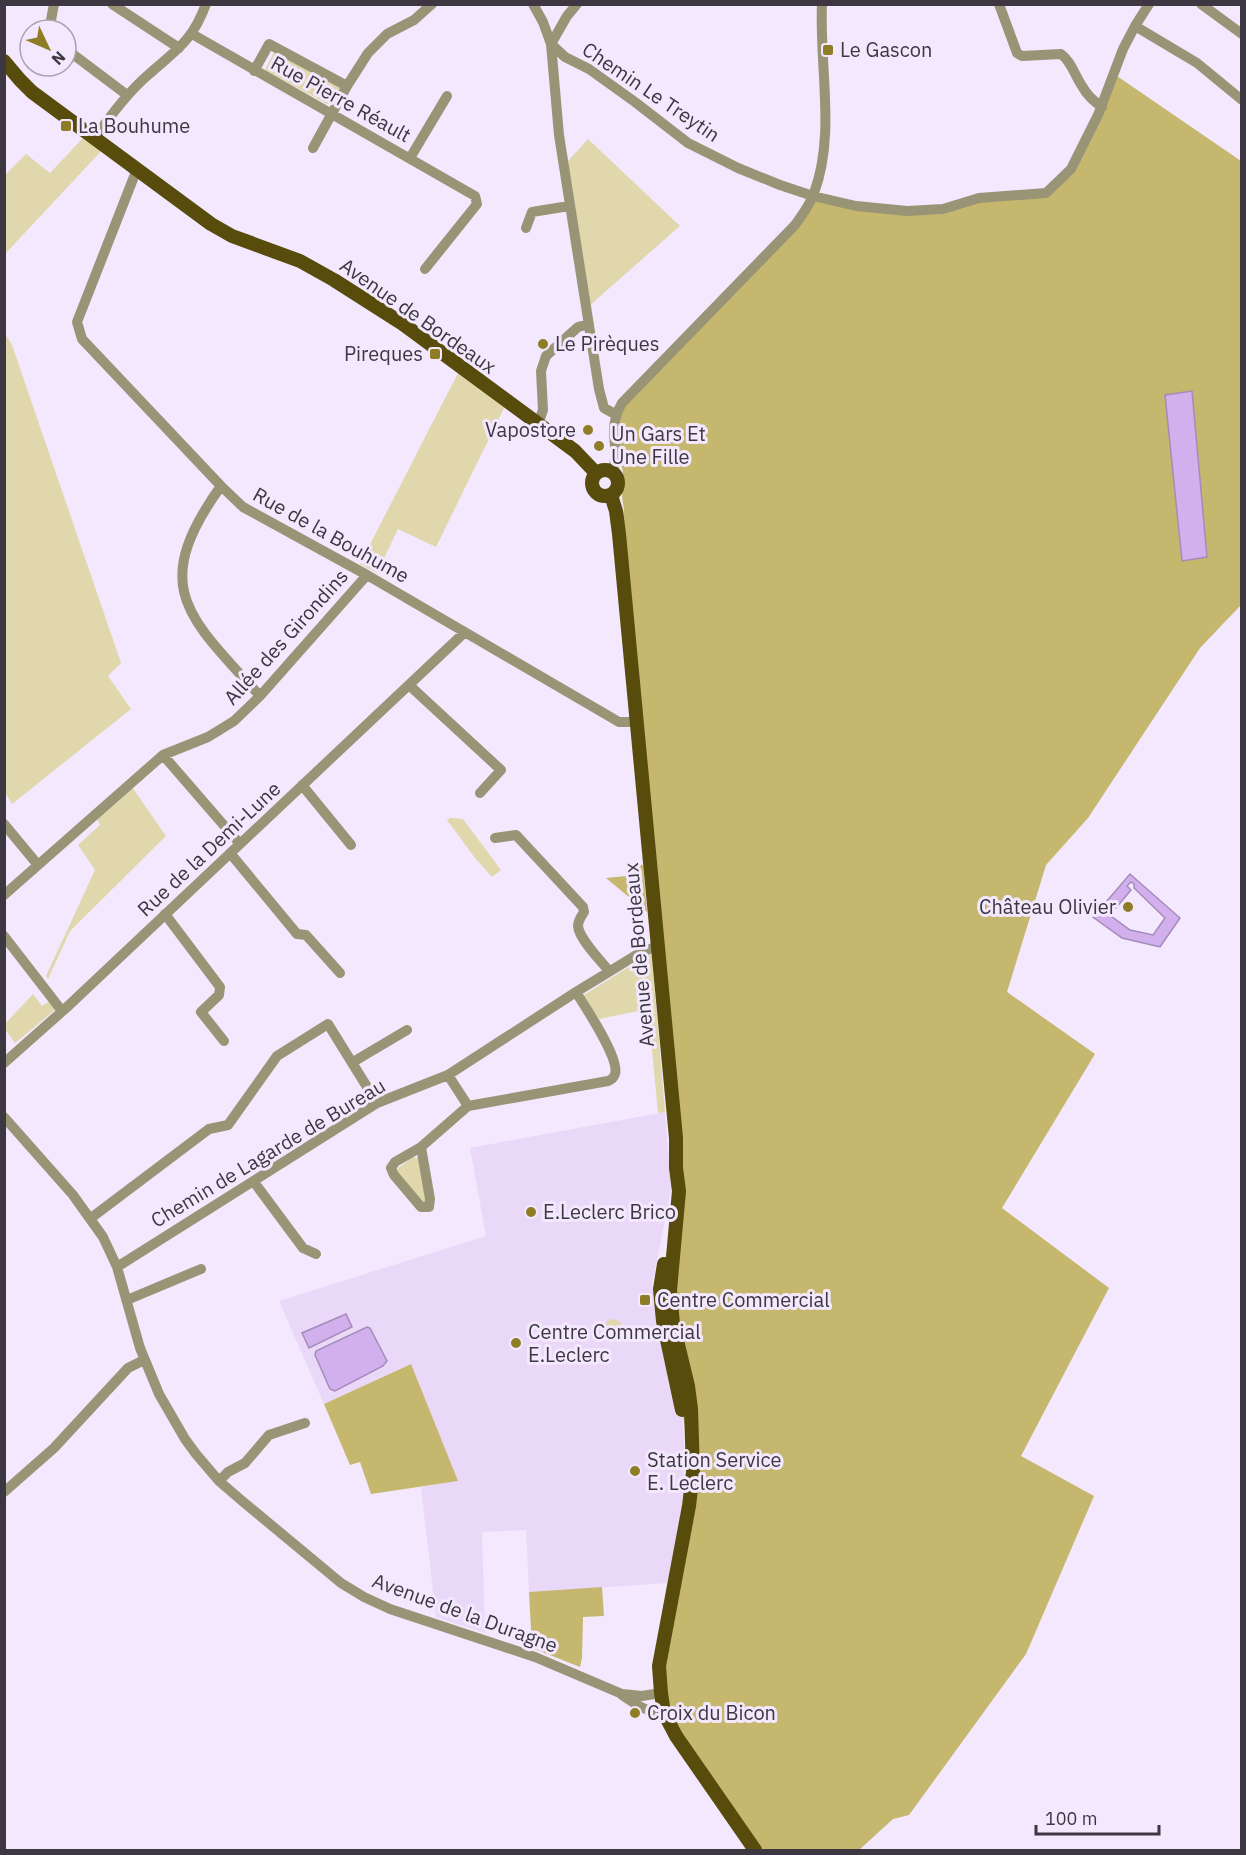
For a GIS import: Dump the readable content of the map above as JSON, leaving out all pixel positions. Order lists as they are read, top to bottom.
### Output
{
  "streets": {
    "main road": ["Avenue de Bordeaux"],
    "street": [
      "Chemin Le Treytin",
      "Rue Pierre Réault",
      "Rue de la Bouhume",
      "Allée des Girondins",
      "Rue de la Demi-Lune",
      "Chemin de Lagarde de Bureau",
      "Avenue de la Duragne"
    ]
  },
  "crossings": [
    ["Avenue de Bordeaux", "Rue de la Bouhume"],
    ["Avenue de Bordeaux", "Chemin de Lagarde de Bureau"],
    ["Rue de la Bouhume", "Allée des Girondins"],
    ["Rue de la Bouhume", "Rue de la Demi-Lune"],
    ["Chemin de Lagarde de Bureau", "Avenue de la Duragne"]
  ],
  "places": {
    "transit": [
      "Le Gascon",
      "La Bouhume",
      "Pireques",
      "Centre Commercial"
    ],
    "other": [
      "Le Pirèques",
      "Vapostore",
      "Un Gars Et Une Fille",
      "Château Olivier",
      "E.Leclerc Brico",
      "Centre Commercial E.Leclerc",
      "Station Service E. Leclerc",
      "Croix du Bicon"
    ]
  },
  "scale_bar": "100 m",
  "north": "bottom right"
}
